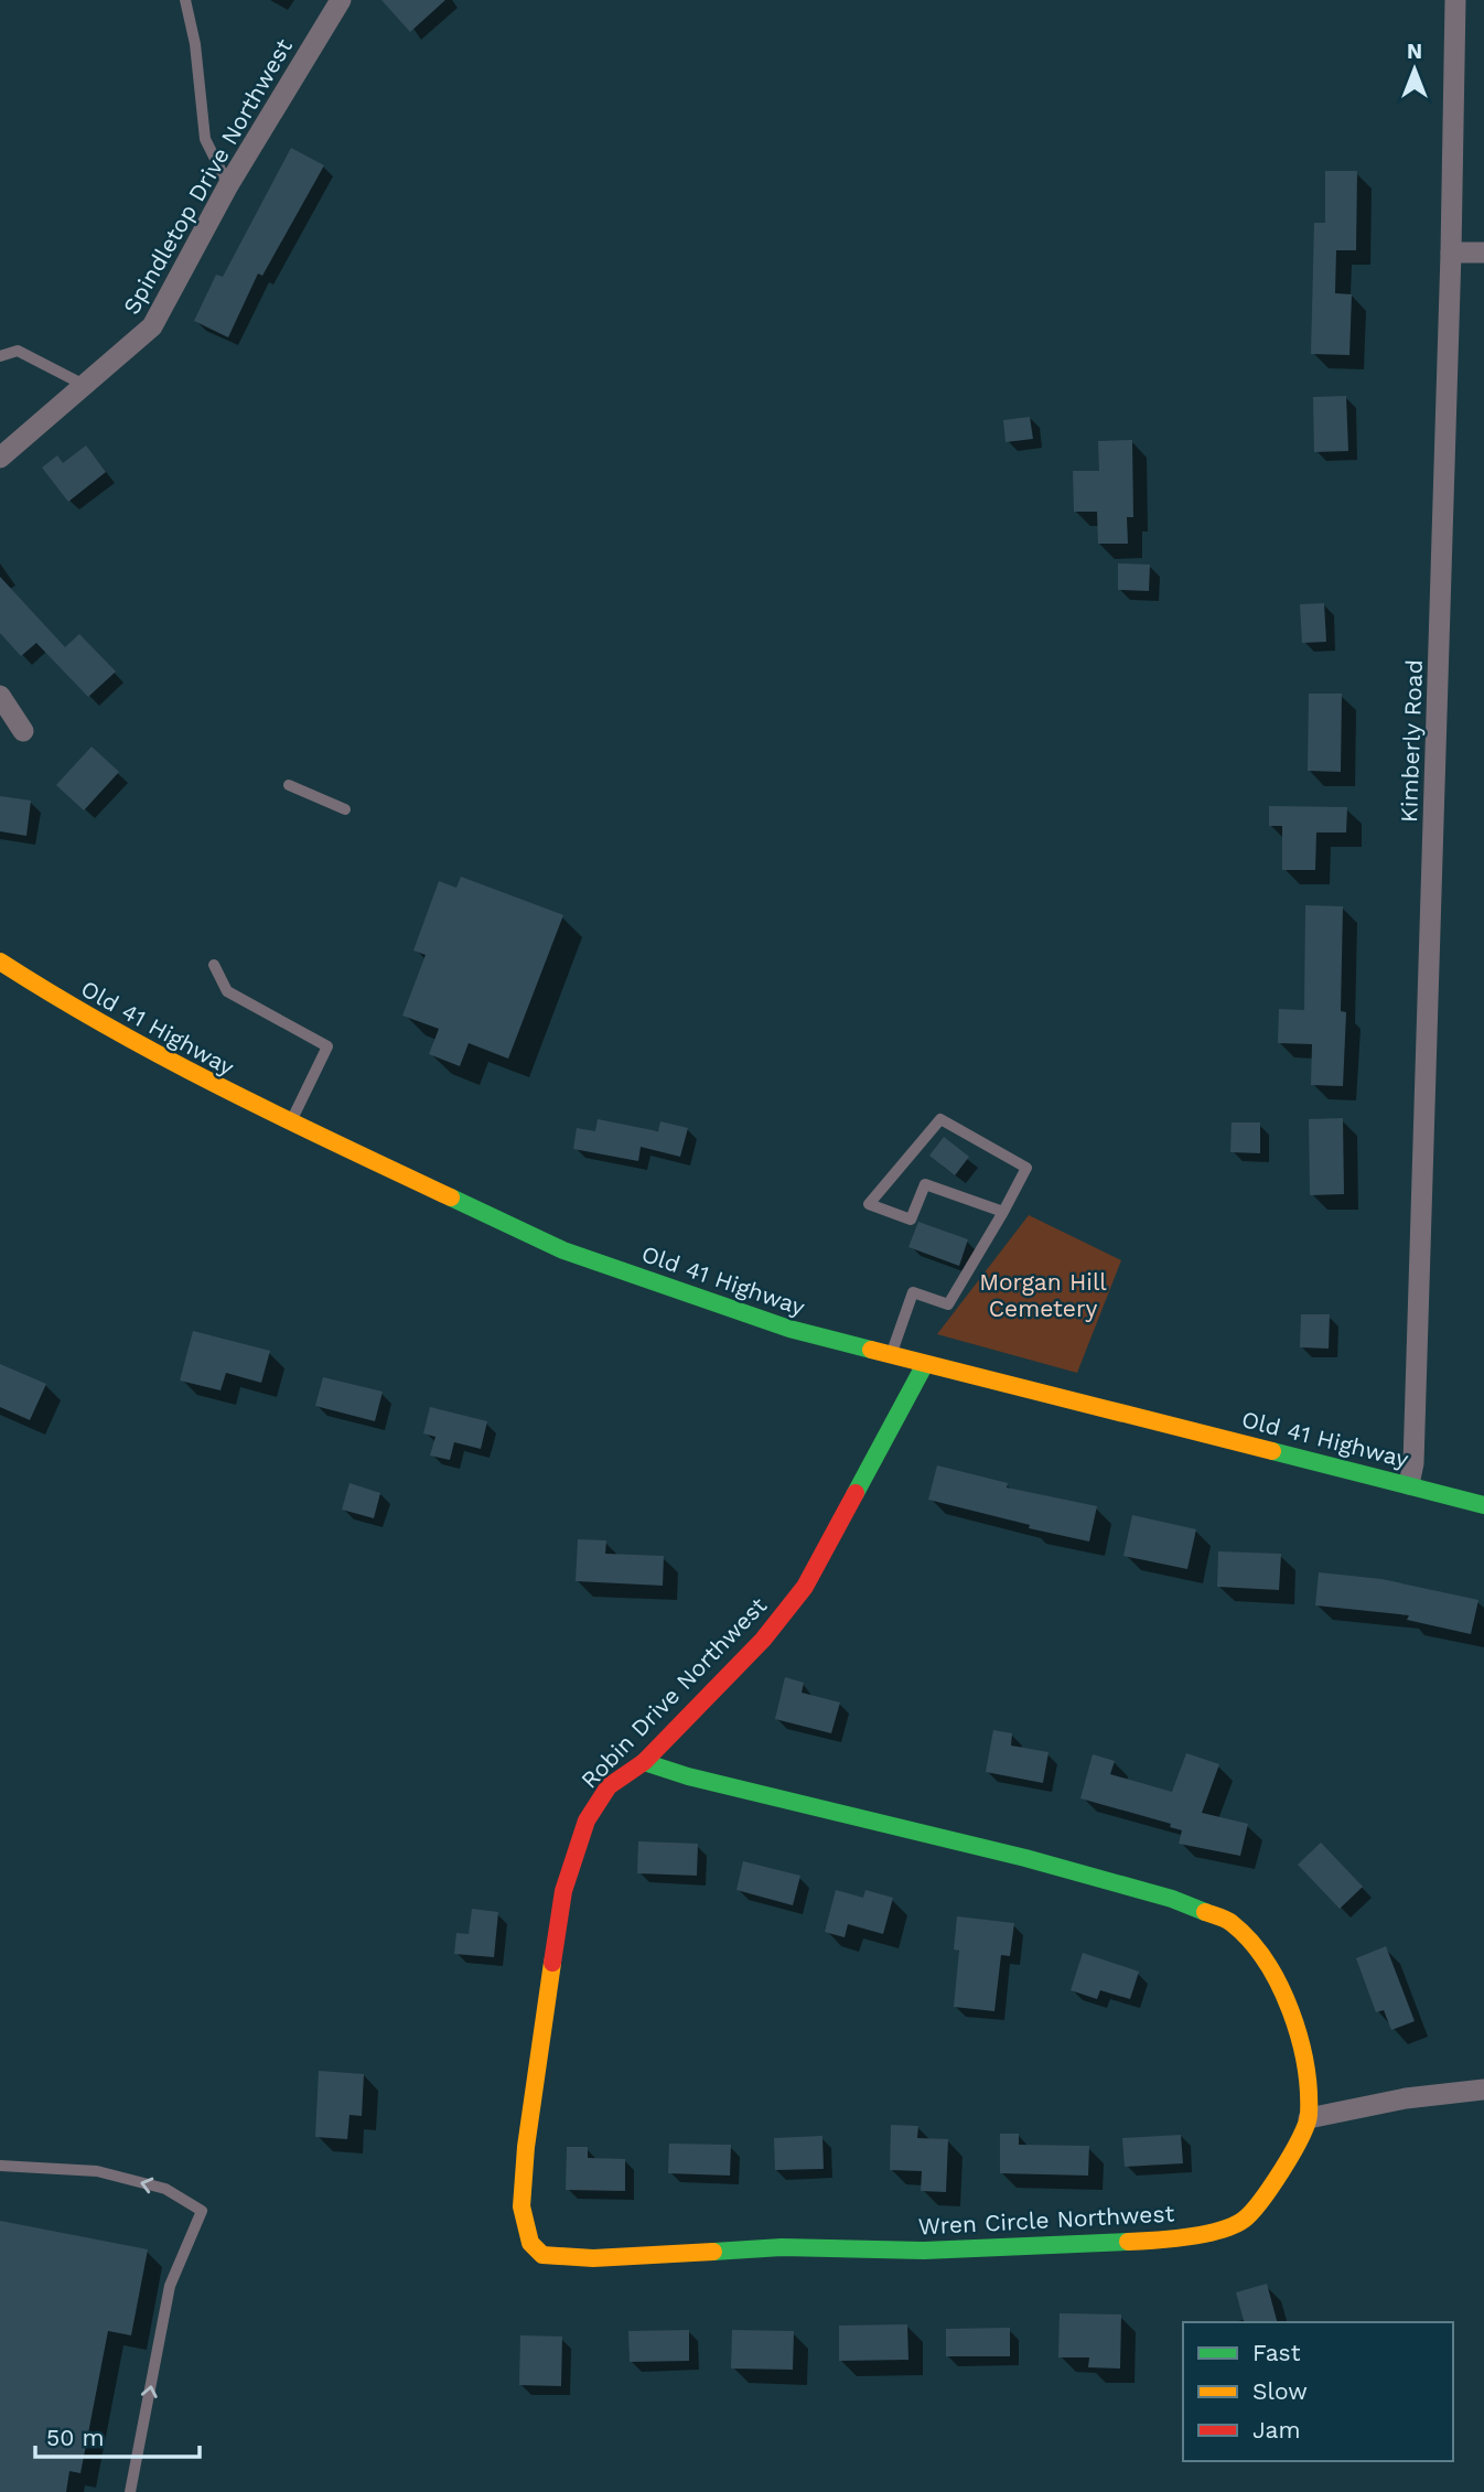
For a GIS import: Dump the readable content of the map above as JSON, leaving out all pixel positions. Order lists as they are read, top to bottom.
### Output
{
  "streets": {
    "street": [
      "Spindletop Drive Northwest",
      "Kimberly Road",
      "Old 41 Highway",
      "Robin Drive Northwest",
      "Wren Circle Northwest"
    ]
  },
  "crossings": [
    ["Kimberly Road", "Old 41 Highway"],
    ["Old 41 Highway", "Robin Drive Northwest"],
    ["Robin Drive Northwest", "Wren Circle Northwest"]
  ],
  "parks": ["Morgan Hill Cemetery"],
  "legend": ["Fast", "Slow", "Jam"],
  "scale_bar": "50 m",
  "north": "top"
}
